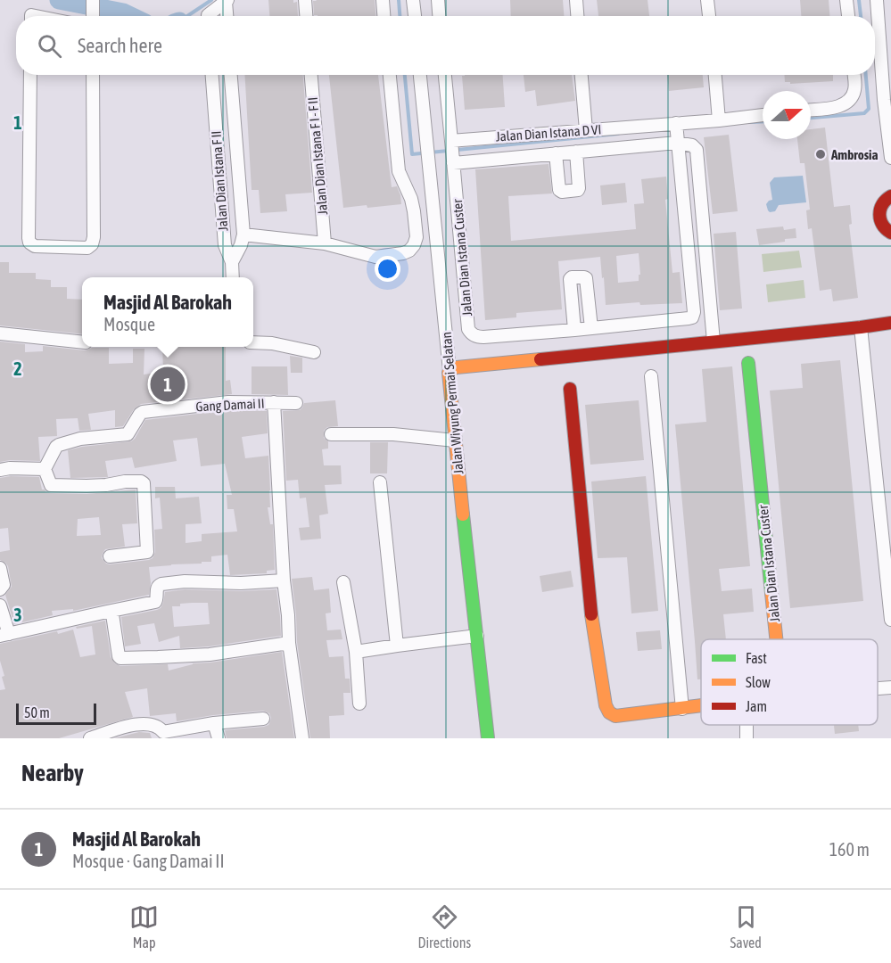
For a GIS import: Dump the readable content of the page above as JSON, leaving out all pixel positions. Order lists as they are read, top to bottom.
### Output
{
  "streets": {
    "street": [
      "Jalan Dian Istana D VI",
      "Jalan Dian Istana F I - F II",
      "Jalan Dian Istana F II",
      "Jalan Dian Istana Custer",
      "Jalan Wiyung Permai Selatan",
      "Gang Damai II"
    ]
  },
  "crossings": [
    ["Jalan Dian Istana D VI", "Jalan Dian Istana Custer"],
    ["Jalan Dian Istana F I - F II", "Jalan Dian Istana F II"]
  ],
  "places": ["Ambrosia"],
  "legend": ["Fast", "Slow", "Jam"],
  "scale_bar": "50 m",
  "north": "right",
  "page": {
    "search": "Search here",
    "popup": ["Masjid Al Barokah", "Mosque"],
    "pins": "1",
    "scale": "50 m",
    "heading": "Nearby",
    "list": [
      {
        "mark": "1",
        "name": "Masjid Al Barokah",
        "note": "Mosque · Gang Damai II",
        "value": "160 m"
      }
    ],
    "nav": ["Map", "Directions", "Saved"]
  },
  "grid": {
    "rows": ["1", "2", "3"]
  }
}
